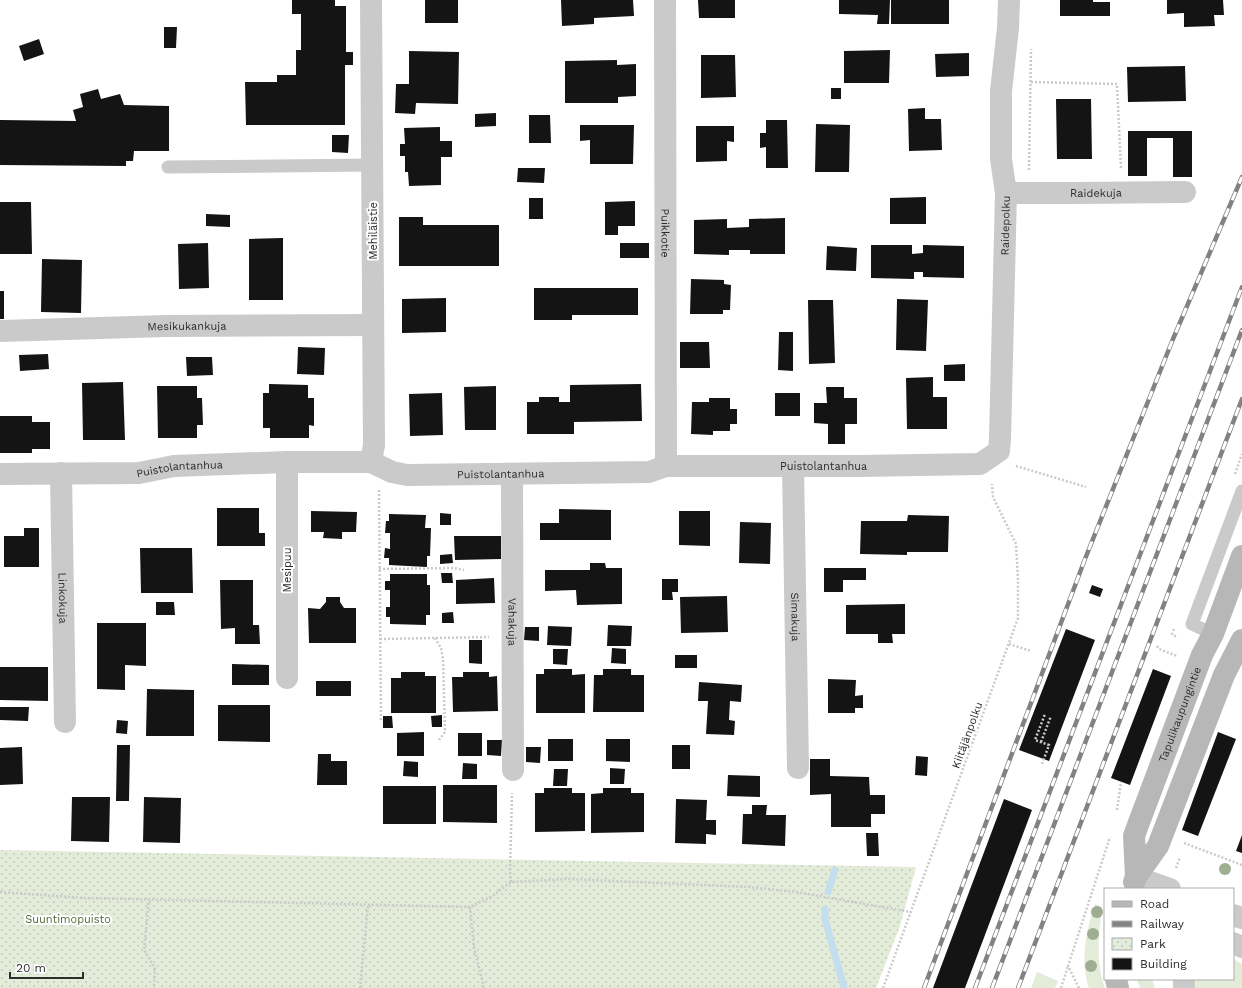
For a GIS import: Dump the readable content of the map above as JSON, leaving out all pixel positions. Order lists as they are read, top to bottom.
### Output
{
  "streets": {
    "main road": ["Tapulikaupungintie"],
    "street": [
      "Raidekuja",
      "Raidepolku",
      "Mehiläistie",
      "Puikkotie",
      "Mesikukankuja",
      "Puistolantanhua",
      "Mesipuu",
      "Linkokuja",
      "Simakuja",
      "Vahakuja"
    ],
    "path": ["Kiitäjänpolku"]
  },
  "crossings": [
    ["Raidekuja", "Raidepolku"],
    ["Raidepolku", "Puistolantanhua"],
    ["Mehiläistie", "Mesikukankuja"],
    ["Mehiläistie", "Puistolantanhua"],
    ["Puikkotie", "Puistolantanhua"],
    ["Puistolantanhua", "Mesipuu"],
    ["Puistolantanhua", "Linkokuja"],
    ["Puistolantanhua", "Simakuja"],
    ["Puistolantanhua", "Vahakuja"]
  ],
  "parks": ["Suuntimopuisto"],
  "legend": [
    "Road",
    "Railway",
    "Park",
    "Building"
  ],
  "scale_bar": "20 m"
}
